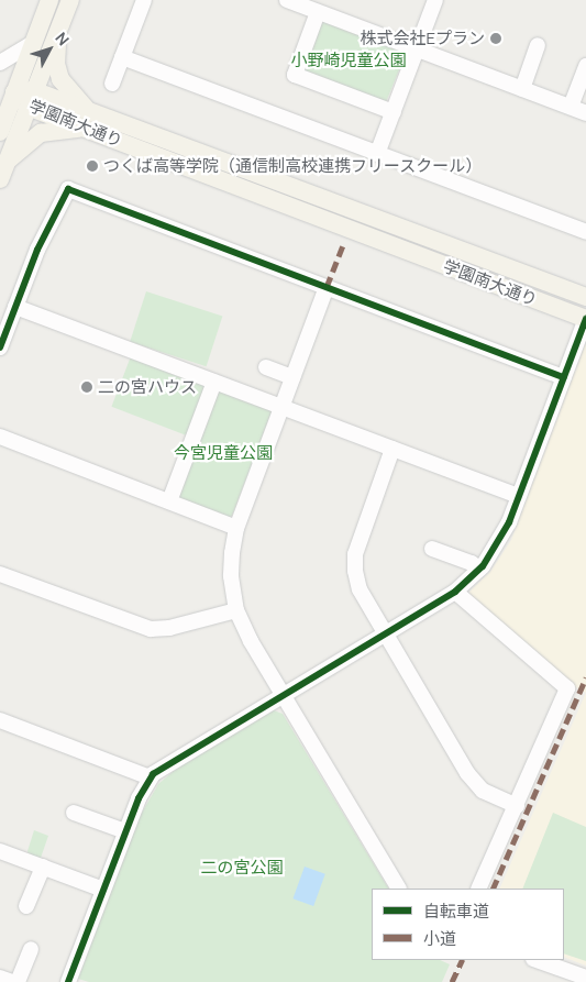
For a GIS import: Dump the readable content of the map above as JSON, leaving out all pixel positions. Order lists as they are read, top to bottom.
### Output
{
  "streets": {
    "main road": ["学園南大通り"]
  },
  "parks": ["小野崎児童公園", "今宮児童公園", "二の宮公園"],
  "places": ["株式会社Eプラン", "つくば高等学院（通信制高校連携フリースクール）", "二の宮ハウス"],
  "legend": ["自転車道", "小道"],
  "north": "top right"
}
